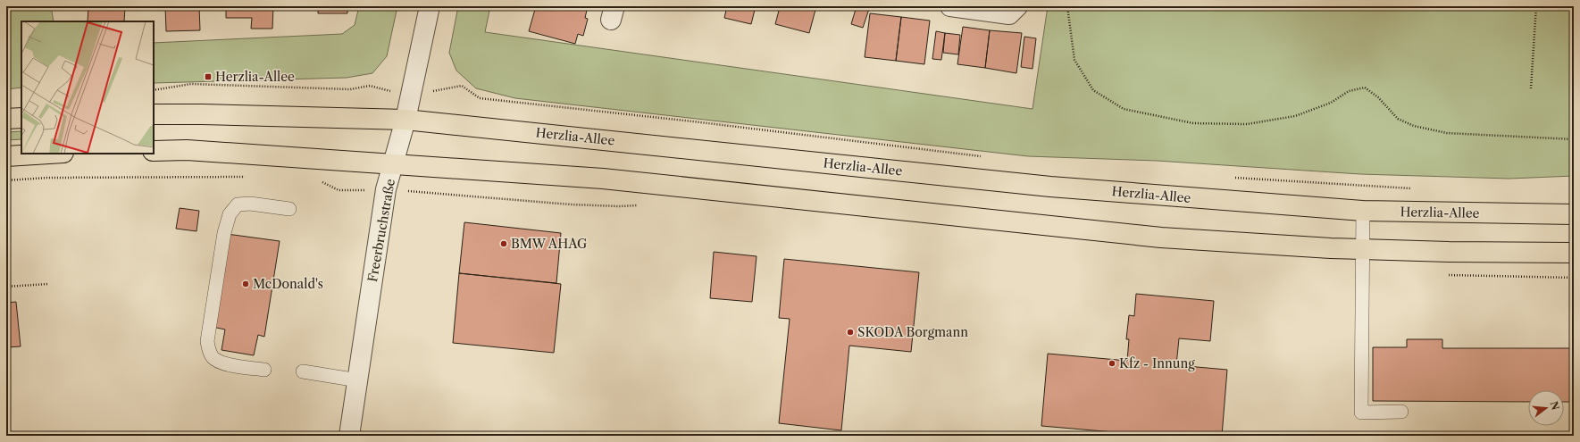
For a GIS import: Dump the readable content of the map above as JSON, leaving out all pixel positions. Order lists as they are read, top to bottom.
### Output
{
  "streets": {
    "main road": ["Herzlia-Allee"],
    "street": ["Freerbruchstraße"]
  },
  "crossings": [
    ["Herzlia-Allee", "Freerbruchstraße"]
  ],
  "places": {
    "transit": ["Herzlia-Allee"],
    "other": [
      "BMW AHAG",
      "McDonald's",
      "SKODA Borgmann",
      "Kfz - Innung"
    ]
  },
  "north": "right"
}
